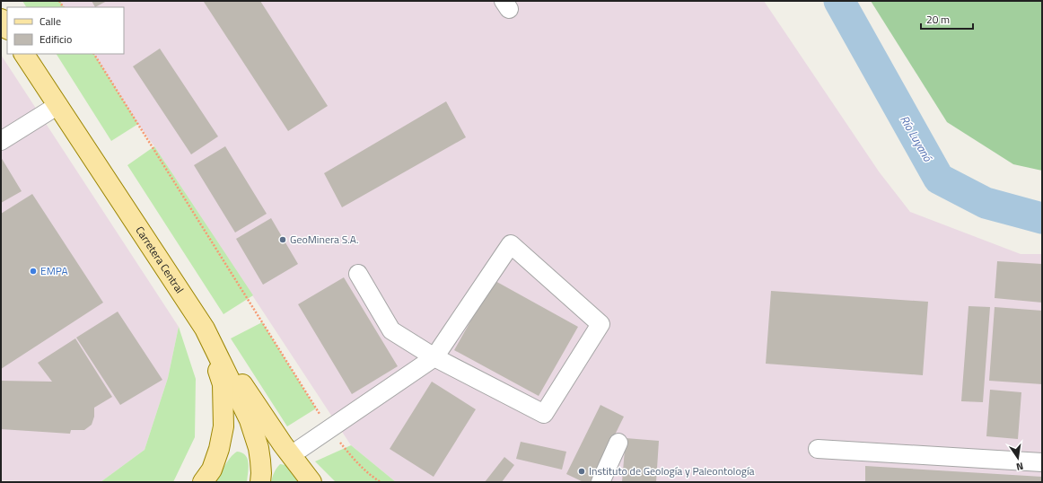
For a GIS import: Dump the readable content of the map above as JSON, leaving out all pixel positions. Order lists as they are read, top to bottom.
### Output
{
  "streets": {
    "main road": ["Carretera Central"]
  },
  "water": ["Río Luyanó"],
  "places": ["GeoMinera S.A.", "EMPA", "Instituto de Geología y Paleontología"],
  "legend": ["Calle", "Edificio"],
  "scale_bar": "20 m",
  "north": "bottom"
}
